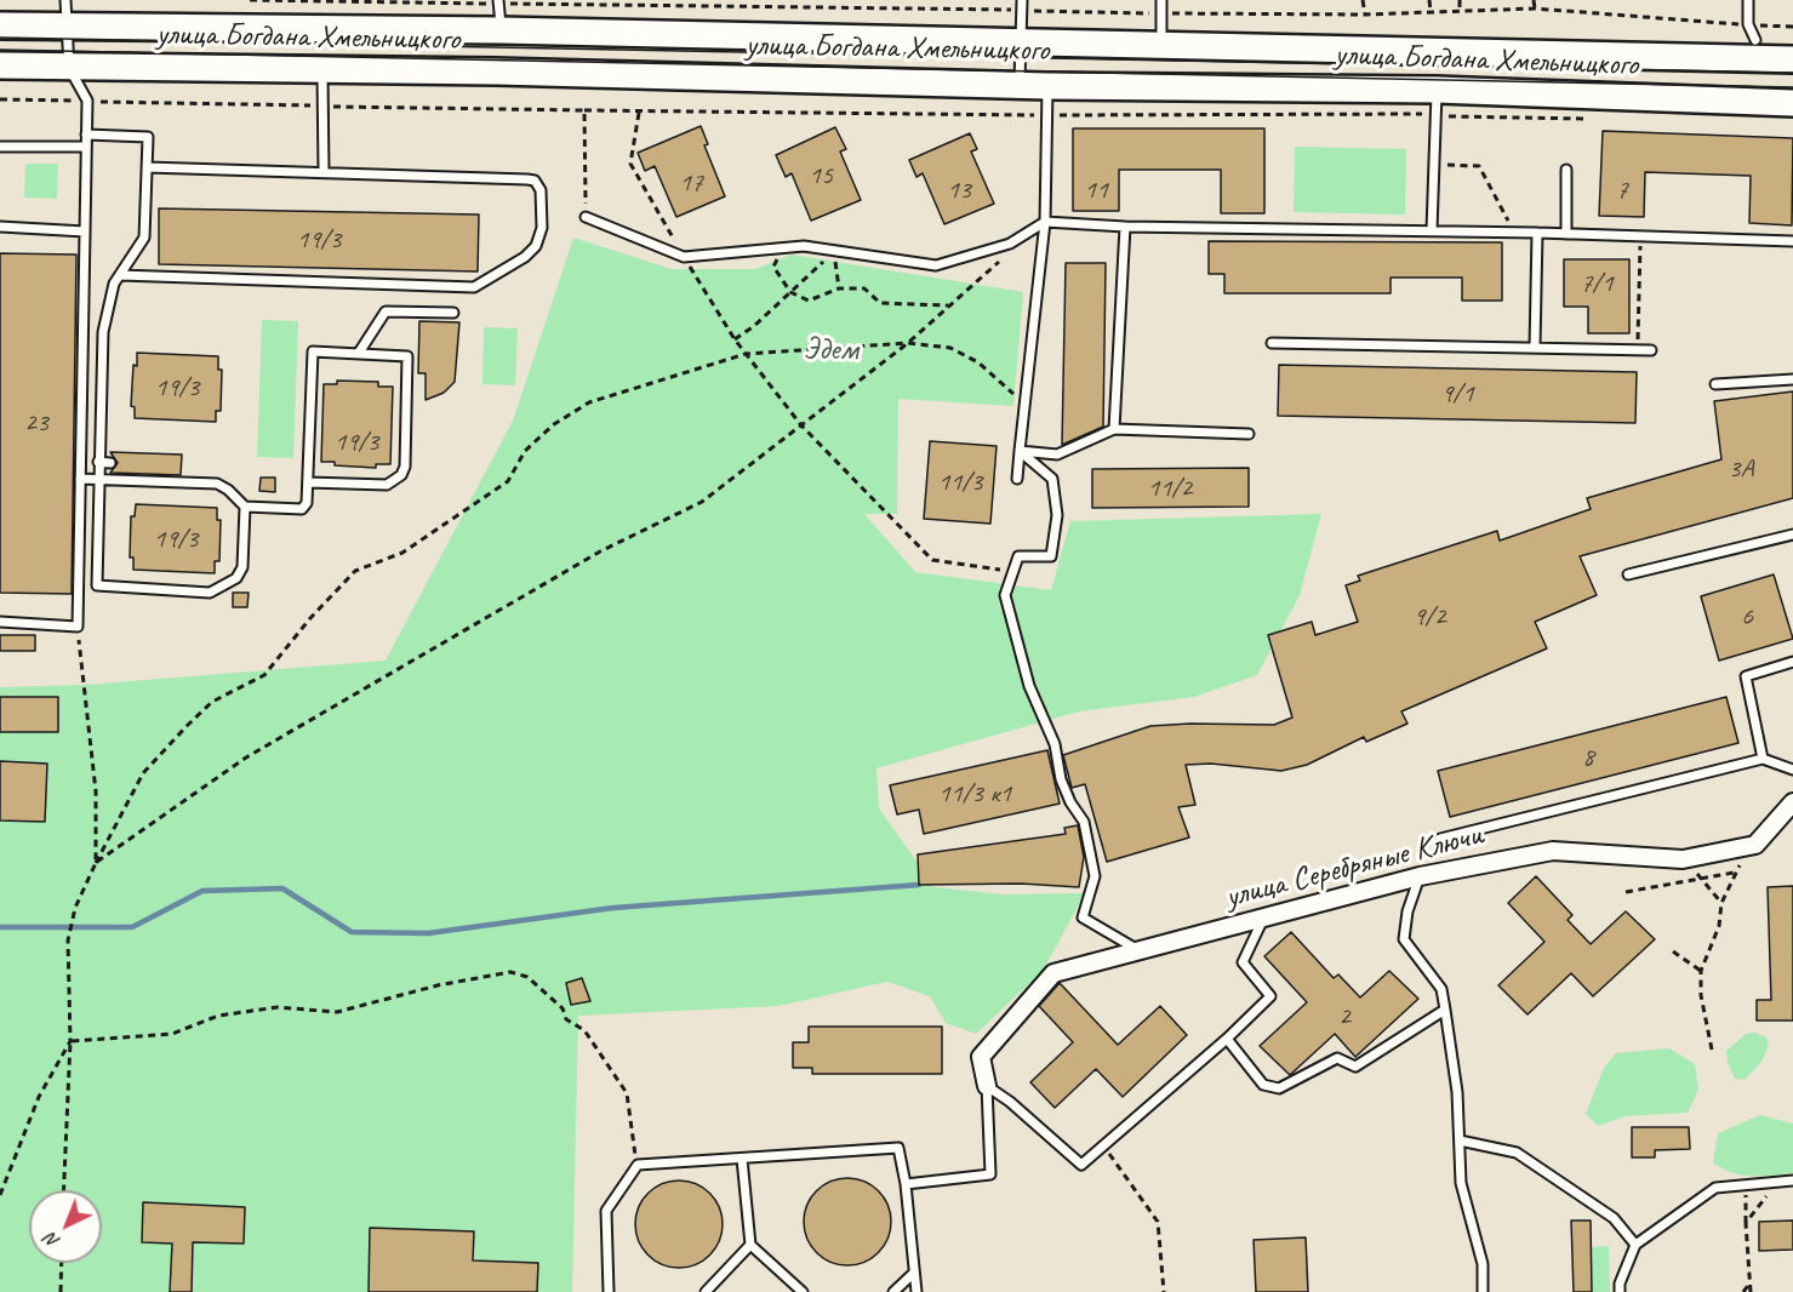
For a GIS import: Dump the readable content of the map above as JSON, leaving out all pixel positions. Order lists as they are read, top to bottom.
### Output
{
  "streets": {
    "highway": ["улица Богдана Хмельницкого"],
    "street": ["улица Серебряные Ключи"]
  },
  "parks": ["Эдем"],
  "house_numbers": [
    "15",
    "17",
    "13",
    "11",
    "7",
    "19/3",
    "7/1",
    "19/3",
    "9/1",
    "23",
    "19/3",
    "3А",
    "11/3",
    "11/2",
    "19/3",
    "9/2",
    "6",
    "8",
    "11/3 к1",
    "2"
  ],
  "north": "bottom left"
}
